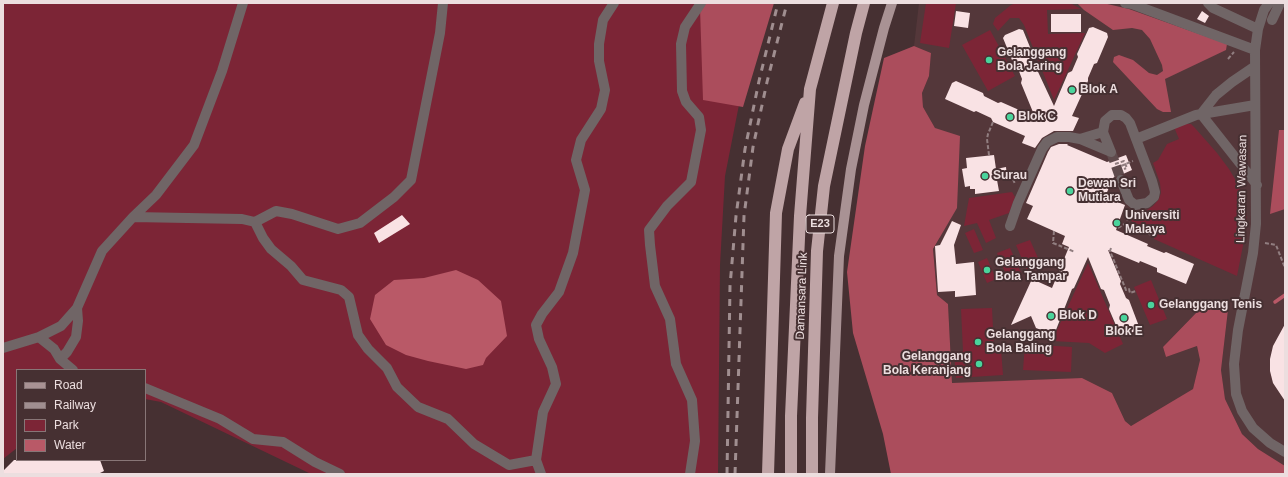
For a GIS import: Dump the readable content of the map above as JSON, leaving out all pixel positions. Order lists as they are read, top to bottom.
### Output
{
  "streets": {
    "highway": ["E23", "Damansara Link"],
    "street": ["Lingkaran Wawasan"]
  },
  "places": [
    "Gelanggang Bola Jaring",
    "Blok A",
    "Blok C",
    "Surau",
    "Dewan Sri Mutiara",
    "Universiti Malaya",
    "Gelanggang Bola Tampar",
    "Gelanggang Tenis",
    "Blok D",
    "Blok E",
    "Gelanggang Bola Baling",
    "Gelanggang Bola Keranjang"
  ],
  "legend": [
    "Road",
    "Railway",
    "Park",
    "Water"
  ]
}
